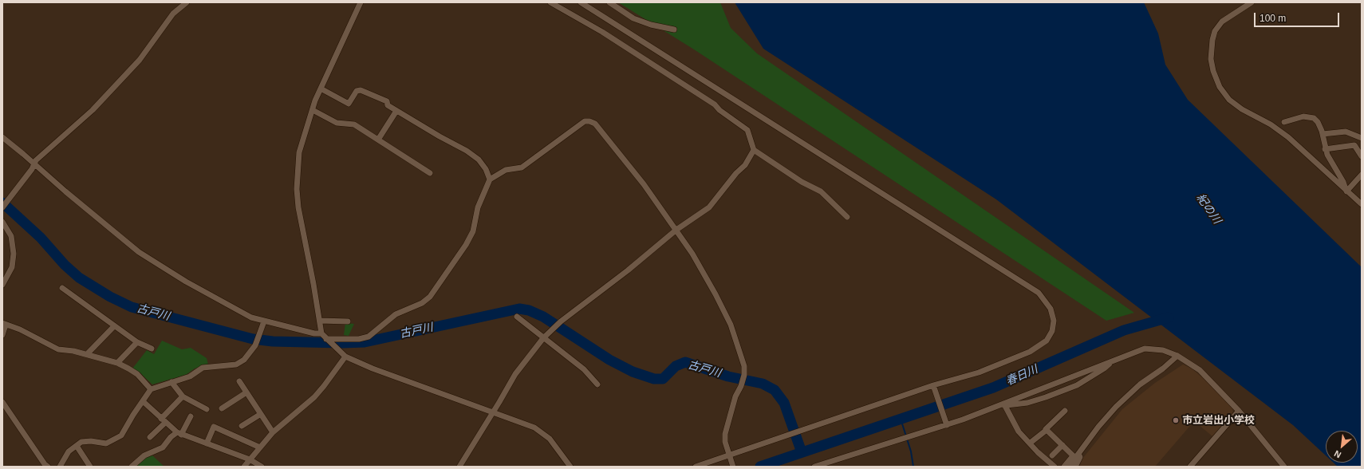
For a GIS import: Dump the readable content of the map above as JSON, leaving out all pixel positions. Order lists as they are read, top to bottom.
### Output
{
  "water": ["紀の川", "古戸川", "春日川"],
  "places": ["市立岩出小学校"],
  "scale_bar": "100 m",
  "north": "bottom left"
}
